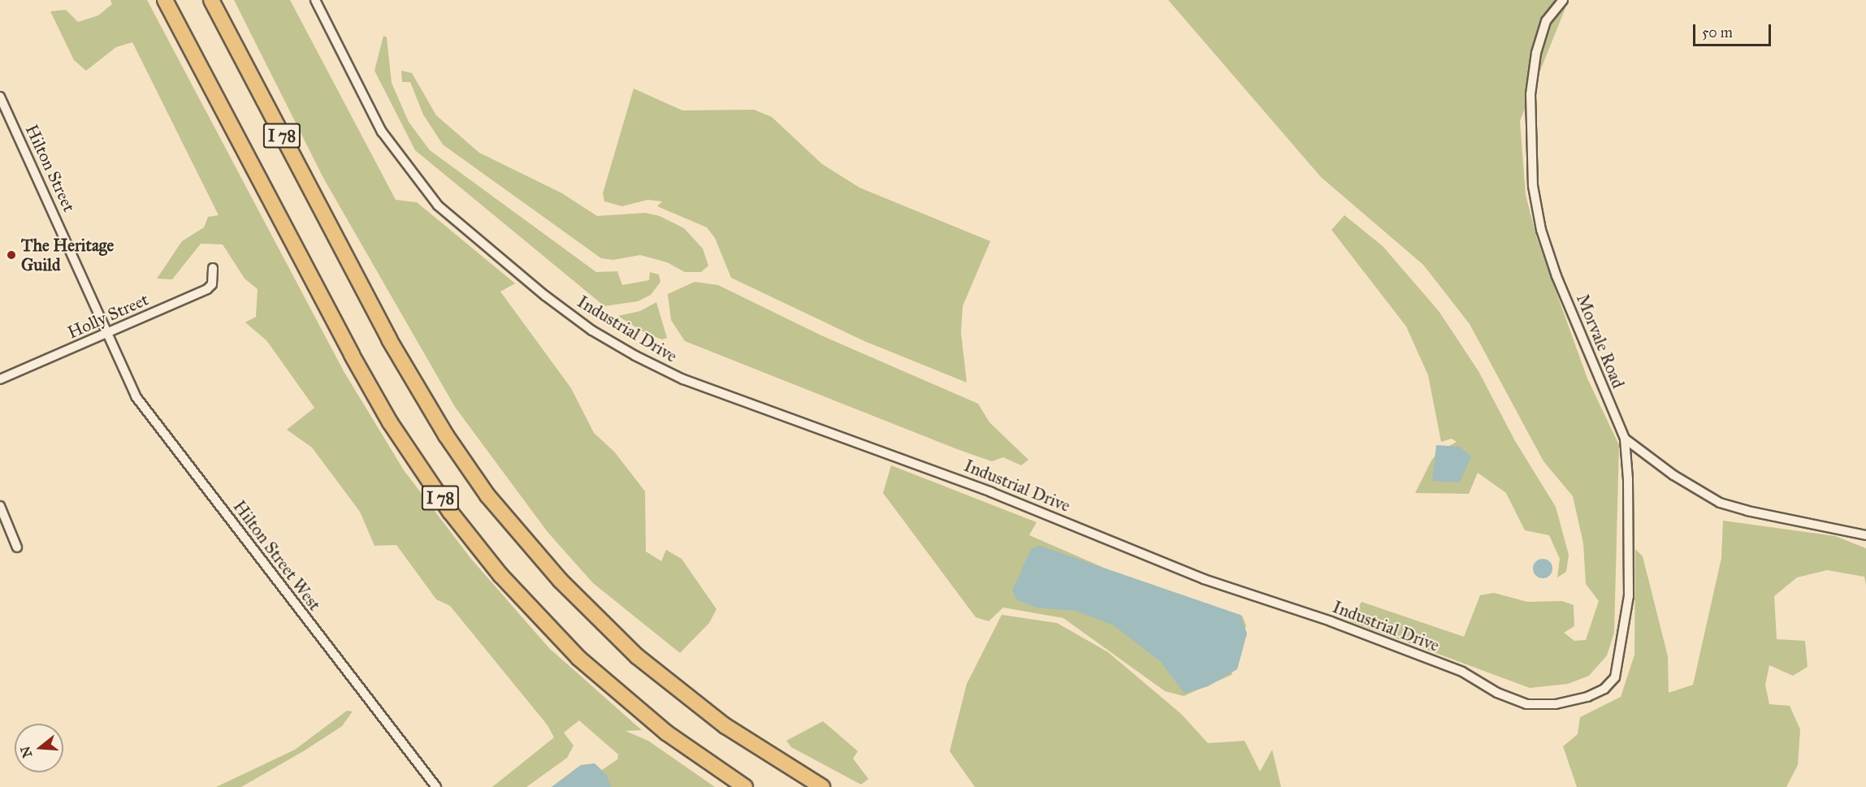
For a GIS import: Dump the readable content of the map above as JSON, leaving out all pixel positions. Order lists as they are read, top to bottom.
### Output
{
  "streets": {
    "highway": ["I 78"],
    "street": [
      "Hilton Street",
      "Holly Street",
      "Industrial Drive",
      "Morvale Road",
      "Hilton Street West"
    ]
  },
  "crossings": [
    ["Hilton Street", "Holly Street"],
    ["Hilton Street", "Hilton Street West"],
    ["Holly Street", "Hilton Street West"],
    ["Industrial Drive", "Morvale Road"]
  ],
  "places": ["The Heritage Guild"],
  "scale_bar": "50 m",
  "north": "left"
}
